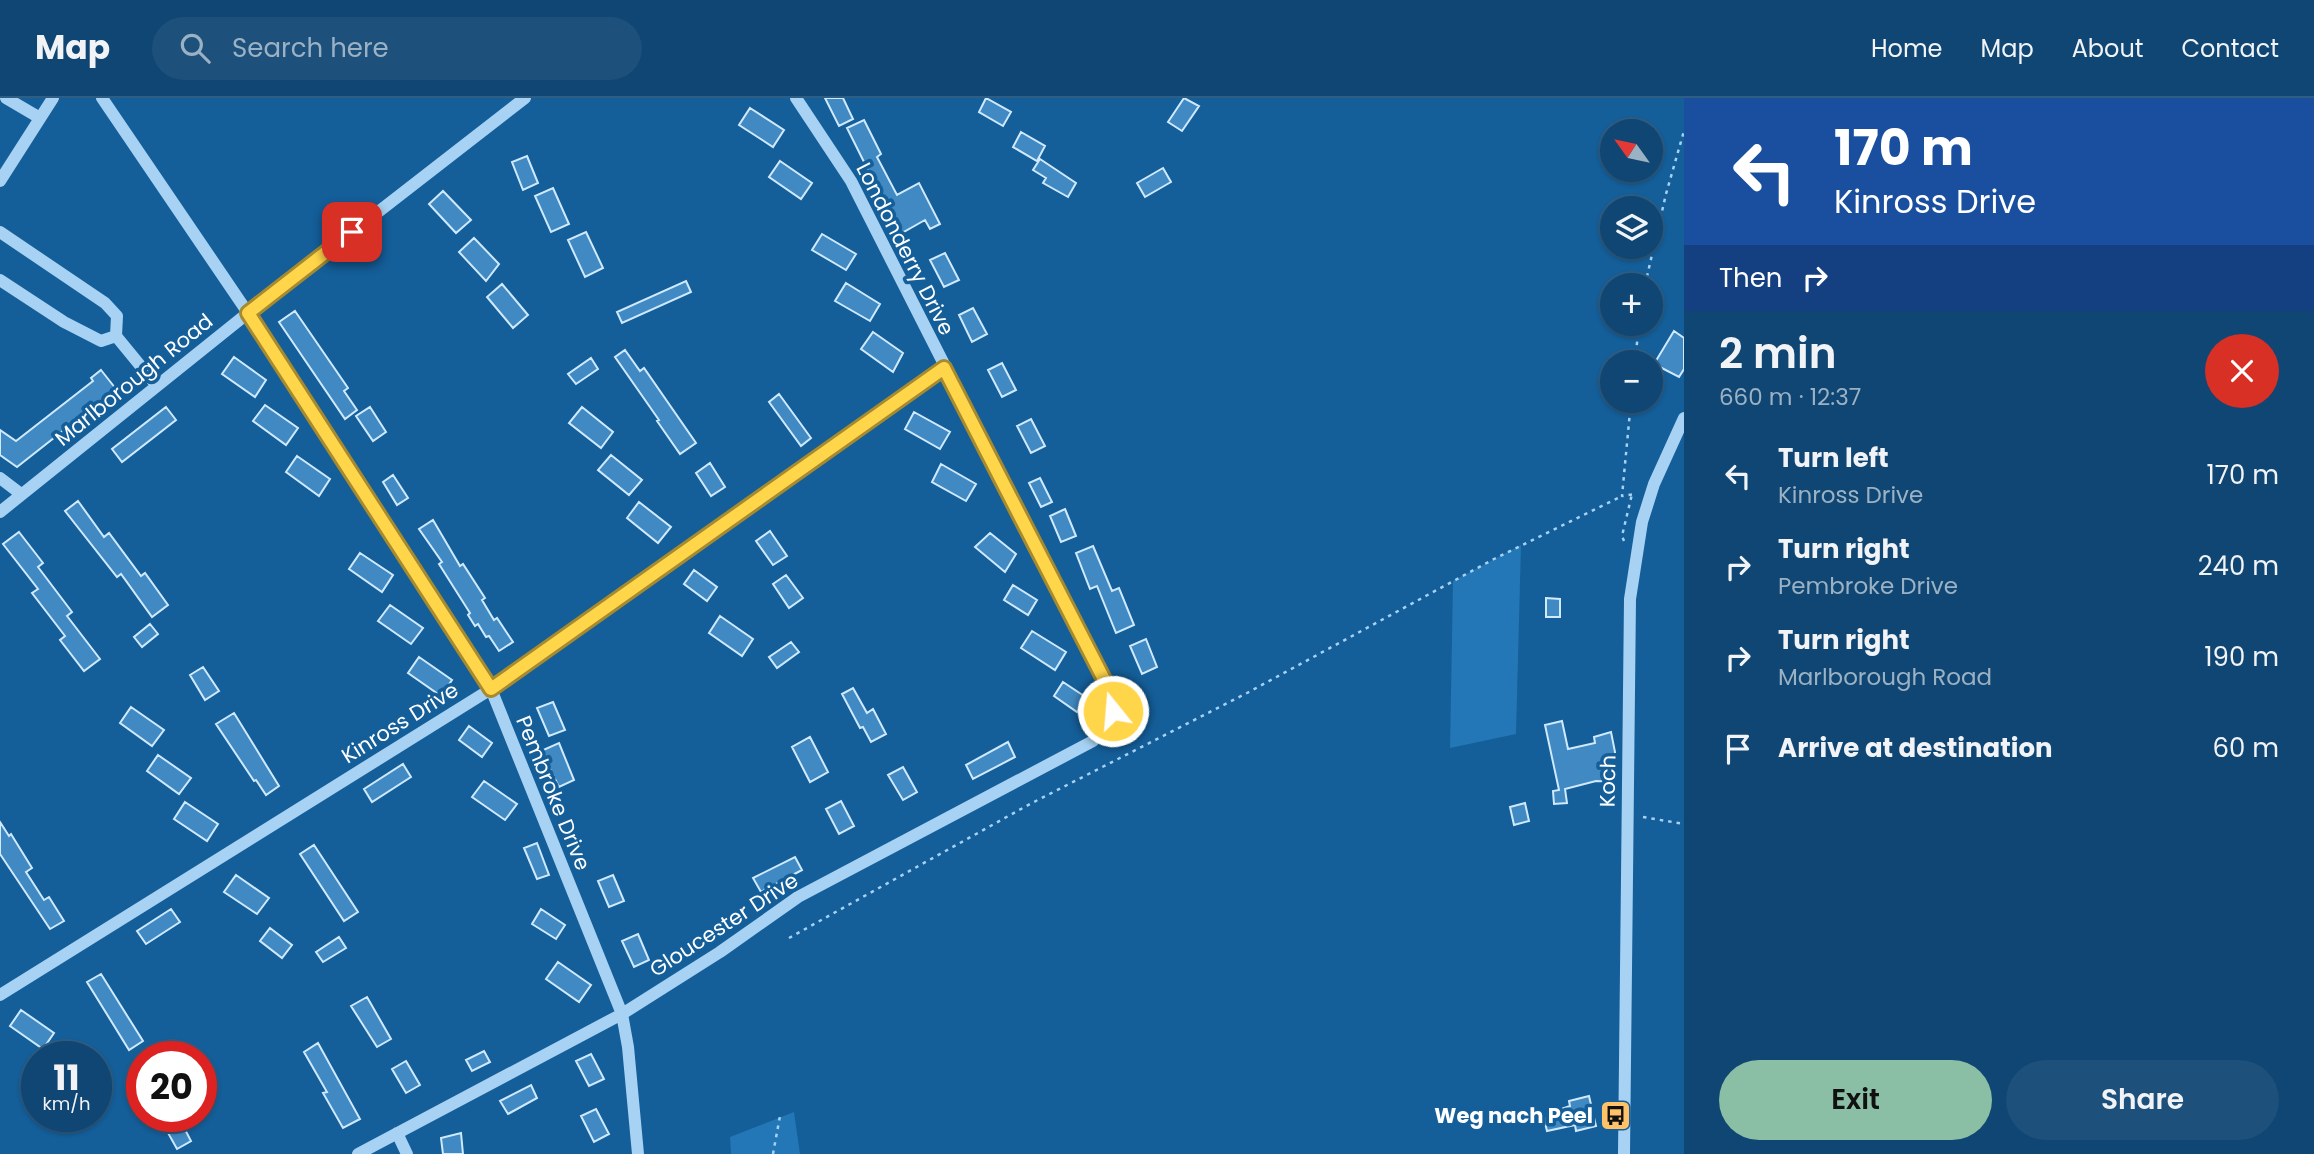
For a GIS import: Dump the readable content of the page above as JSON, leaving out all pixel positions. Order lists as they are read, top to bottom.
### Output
{
  "streets": {
    "street": [
      "Londonderry Drive",
      "Marlborough Road",
      "Kinross Drive",
      "Koch",
      "Pembroke Drive",
      "Gloucester Drive"
    ]
  },
  "crossings": [
    ["Londonderry Drive", "Kinross Drive"],
    ["Londonderry Drive", "Gloucester Drive"],
    ["Marlborough Road", "Pembroke Drive"],
    ["Kinross Drive", "Pembroke Drive"],
    ["Pembroke Drive", "Gloucester Drive"]
  ],
  "places": {
    "bus stop": ["Weg nach Peel"]
  },
  "north": "top left",
  "page": {
    "header": "Map",
    "search": "Search here",
    "nav": [
      "Home",
      "Map",
      "About",
      "Contact"
    ],
    "turn": ["170 m", "Kinross Drive"],
    "map_buttons": ["+", "−"],
    "then": "Then",
    "heading": ["2 min", "660 m · 12:37"],
    "list": [
      {
        "name": "Turn left",
        "note": "Kinross Drive",
        "value": "170 m"
      },
      {
        "name": "Turn right",
        "note": "Pembroke Drive",
        "value": "240 m"
      },
      {
        "name": "Turn right",
        "note": "Marlborough Road",
        "value": "190 m"
      },
      {
        "name": "Arrive at destination",
        "value": "60 m"
      }
    ],
    "speed": "11 km/h",
    "limit": "20",
    "buttons": ["Exit", "Share"]
  }
}
